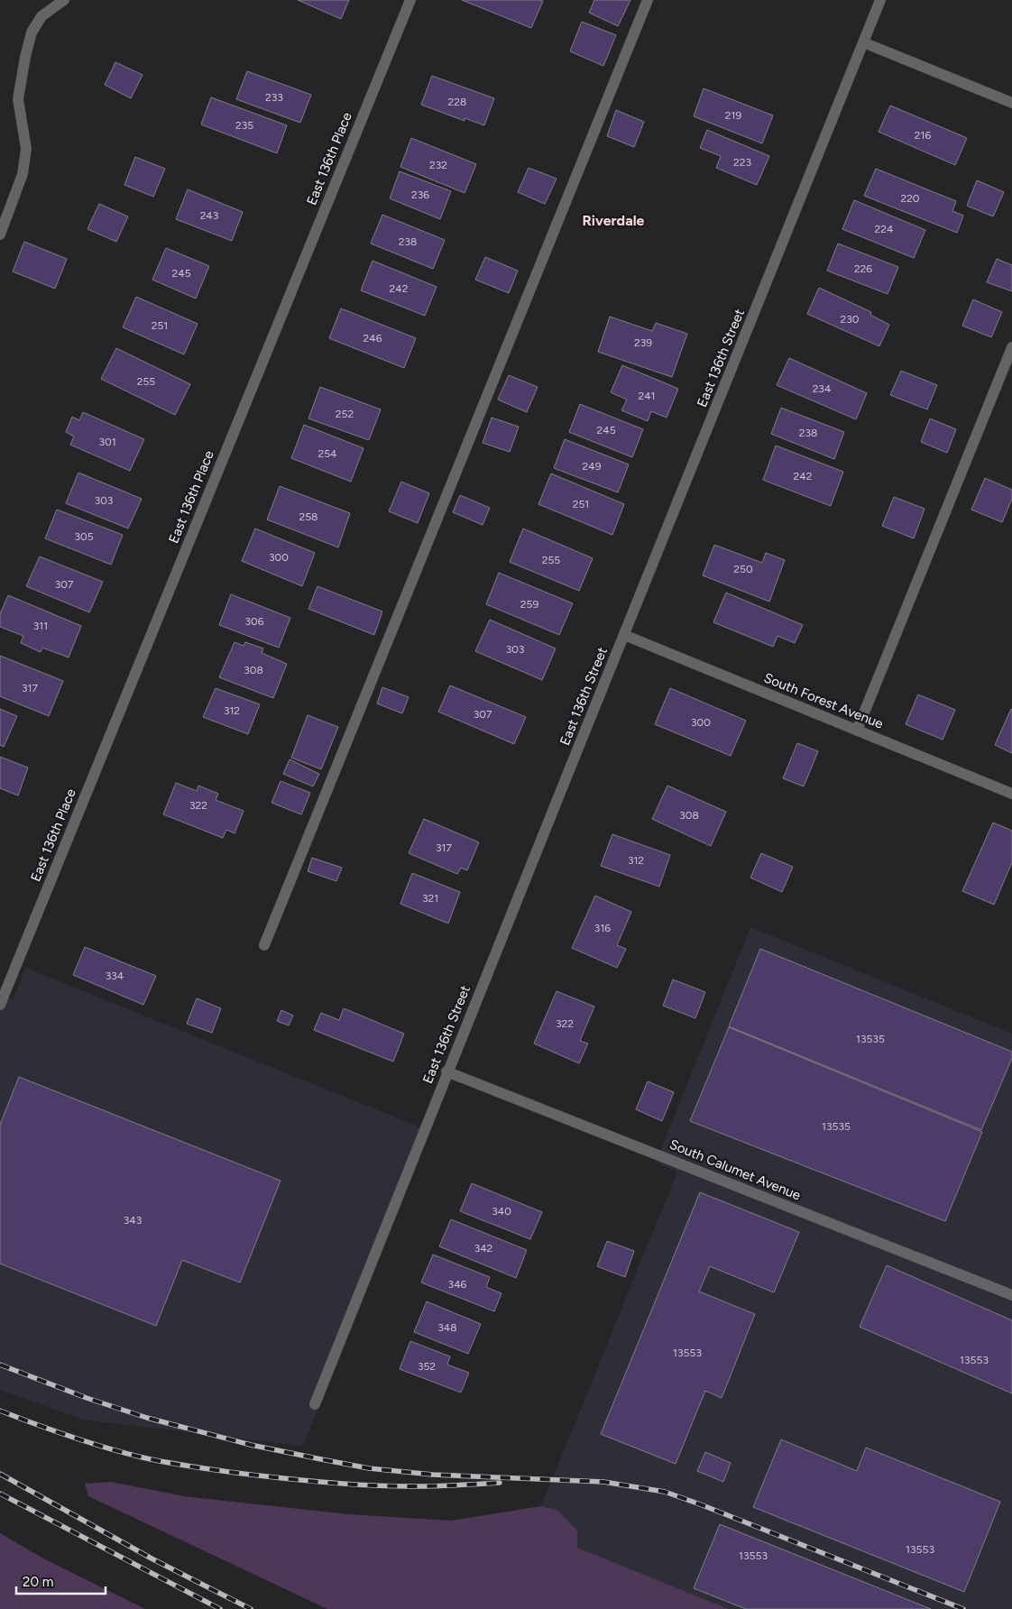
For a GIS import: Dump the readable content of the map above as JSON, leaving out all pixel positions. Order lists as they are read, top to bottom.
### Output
{
  "streets": {
    "street": [
      "East 136th Place",
      "East 136th Street",
      "South Forest Avenue",
      "South Calumet Avenue"
    ]
  },
  "crossings": [
    ["East 136th Street", "South Forest Avenue"],
    ["East 136th Street", "South Calumet Avenue"]
  ],
  "districts": ["Riverdale"],
  "house_numbers": [
    "233",
    "228",
    "219",
    "235",
    "216",
    "223",
    "232",
    "236",
    "220",
    "243",
    "224",
    "238",
    "226",
    "245",
    "242",
    "230",
    "251",
    "246",
    "239",
    "255",
    "234",
    "241",
    "252",
    "245",
    "238",
    "301",
    "254",
    "249",
    "242",
    "303",
    "251",
    "258",
    "305",
    "300",
    "255",
    "250",
    "307",
    "259",
    "306",
    "311",
    "303",
    "308",
    "317",
    "312",
    "307",
    "300",
    "322",
    "308",
    "317",
    "312",
    "321",
    "316",
    "334",
    "322",
    "13535",
    "13535",
    "340",
    "343",
    "342",
    "346",
    "348",
    "13553",
    "13553",
    "352",
    "13553",
    "13553"
  ],
  "scale_bar": "20 m"
}
